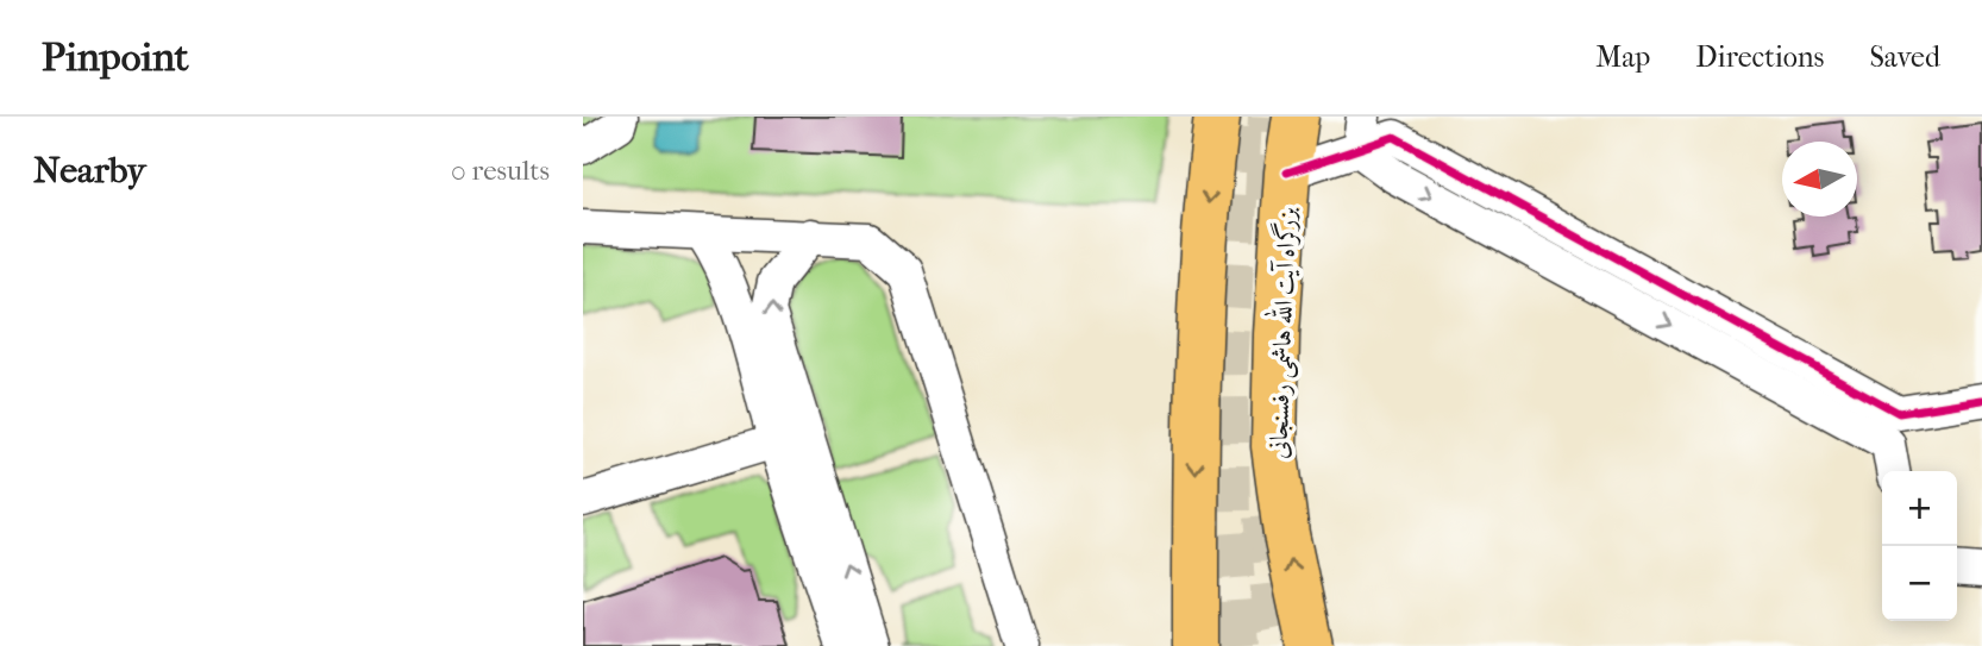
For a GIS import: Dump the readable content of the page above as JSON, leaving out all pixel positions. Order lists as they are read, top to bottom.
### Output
{
  "streets": {
    "highway": ["بزرگراه آیت الله هاشمی رفسنجانی"]
  },
  "north": "left",
  "page": {
    "header": "Pinpoint",
    "nav": ["Map", "Directions", "Saved"],
    "heading": ["Nearby", "0 results"],
    "map_buttons": ["+", "−"]
  }
}
